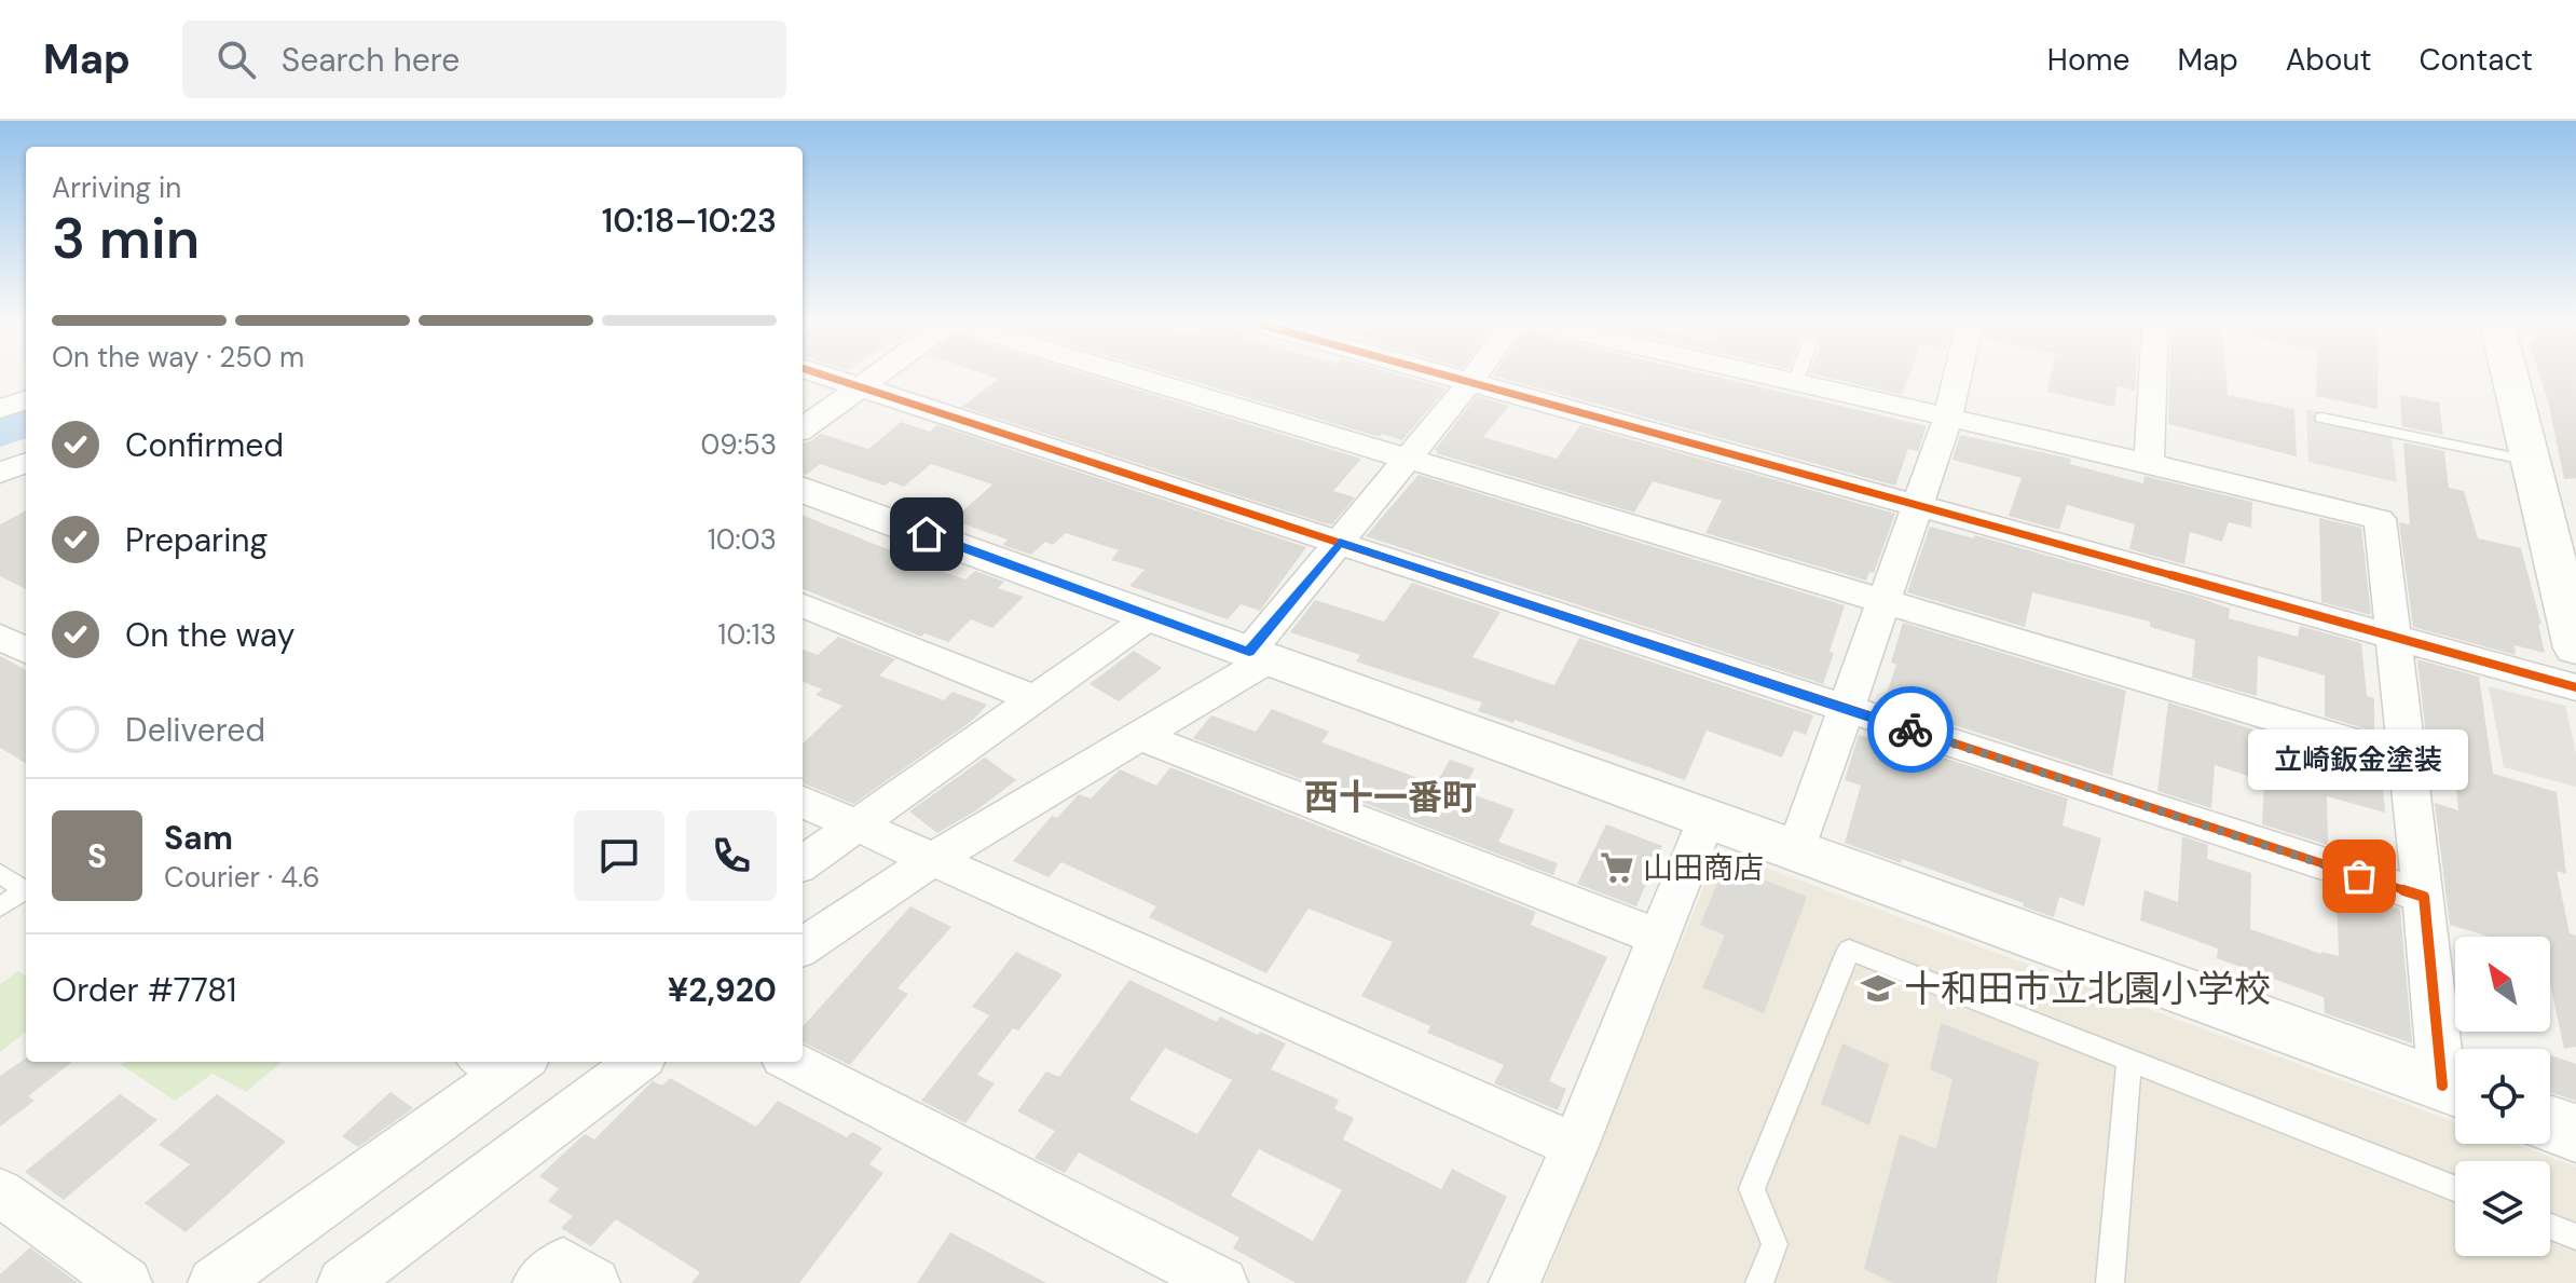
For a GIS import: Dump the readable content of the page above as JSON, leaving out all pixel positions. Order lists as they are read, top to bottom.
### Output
{
  "districts": ["西十一番町"],
  "places": {
    "supermarket": ["山田商店"],
    "other": ["立崎鈑金塗装"],
    "school or university": ["十和田市立北園小学校"]
  },
  "north": "top left",
  "page": {
    "header": "Map",
    "search": "Search here",
    "nav": [
      "Home",
      "Map",
      "About",
      "Contact"
    ],
    "heading": ["3 min", "Arriving in", "10:18–10:23"],
    "panel": [
      "Sam",
      "Courier · 4.6",
      "Order #7781",
      "¥2,920"
    ],
    "bar": "On the way · 250 m",
    "list": [
      ["Confirmed", "09:53"],
      ["Preparing", "10:03"],
      ["On the way", "10:13"],
      "Delivered"
    ],
    "bubble": "立崎鈑金塗装",
    "round": "S"
  }
}
